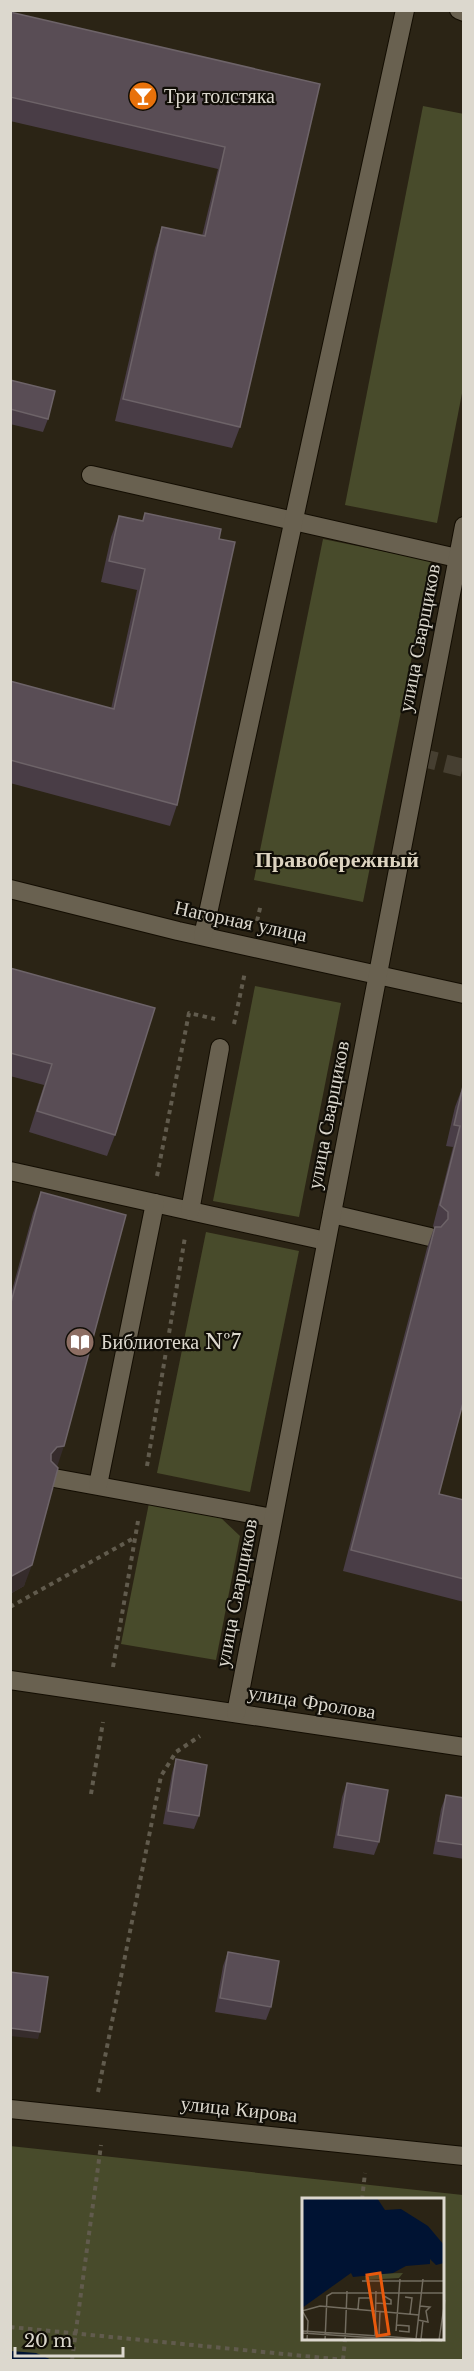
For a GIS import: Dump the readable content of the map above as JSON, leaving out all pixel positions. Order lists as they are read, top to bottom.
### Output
{
  "streets": {
    "street": [
      "улица Сварщиков",
      "Нагорная улица",
      "улица Фролова",
      "улица Кирова"
    ]
  },
  "crossings": [
    ["улица Сварщиков", "Нагорная улица"],
    ["улица Сварщиков", "улица Фролова"]
  ],
  "districts": ["Правобережный"],
  "places": {
    "bar": ["Три толстяка"],
    "library": ["Библиотека №7"]
  },
  "scale_bar": "20 m"
}
